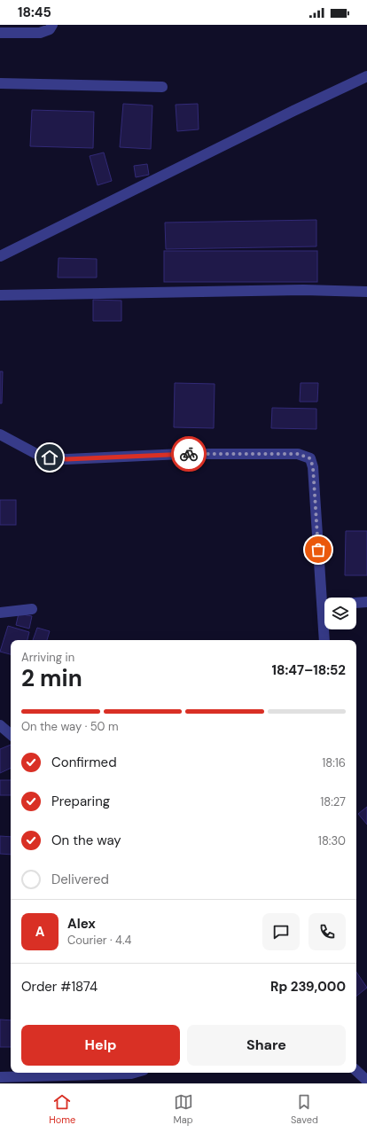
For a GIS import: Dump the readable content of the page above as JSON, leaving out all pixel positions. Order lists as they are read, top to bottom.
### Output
{
  "page": {
    "status": "18:45",
    "heading": ["2 min", "Arriving in", "18:47–18:52"],
    "panel": [
      "Alex",
      "Courier · 4.4",
      "Order #1874",
      "Rp 239,000"
    ],
    "bar": "On the way · 50 m",
    "list": [
      ["Confirmed", "18:16"],
      ["Preparing", "18:27"],
      ["On the way", "18:30"],
      "Delivered"
    ],
    "round": "A",
    "buttons": ["Help", "Share"],
    "tabs": ["Home", "Map", "Saved"]
  }
}
